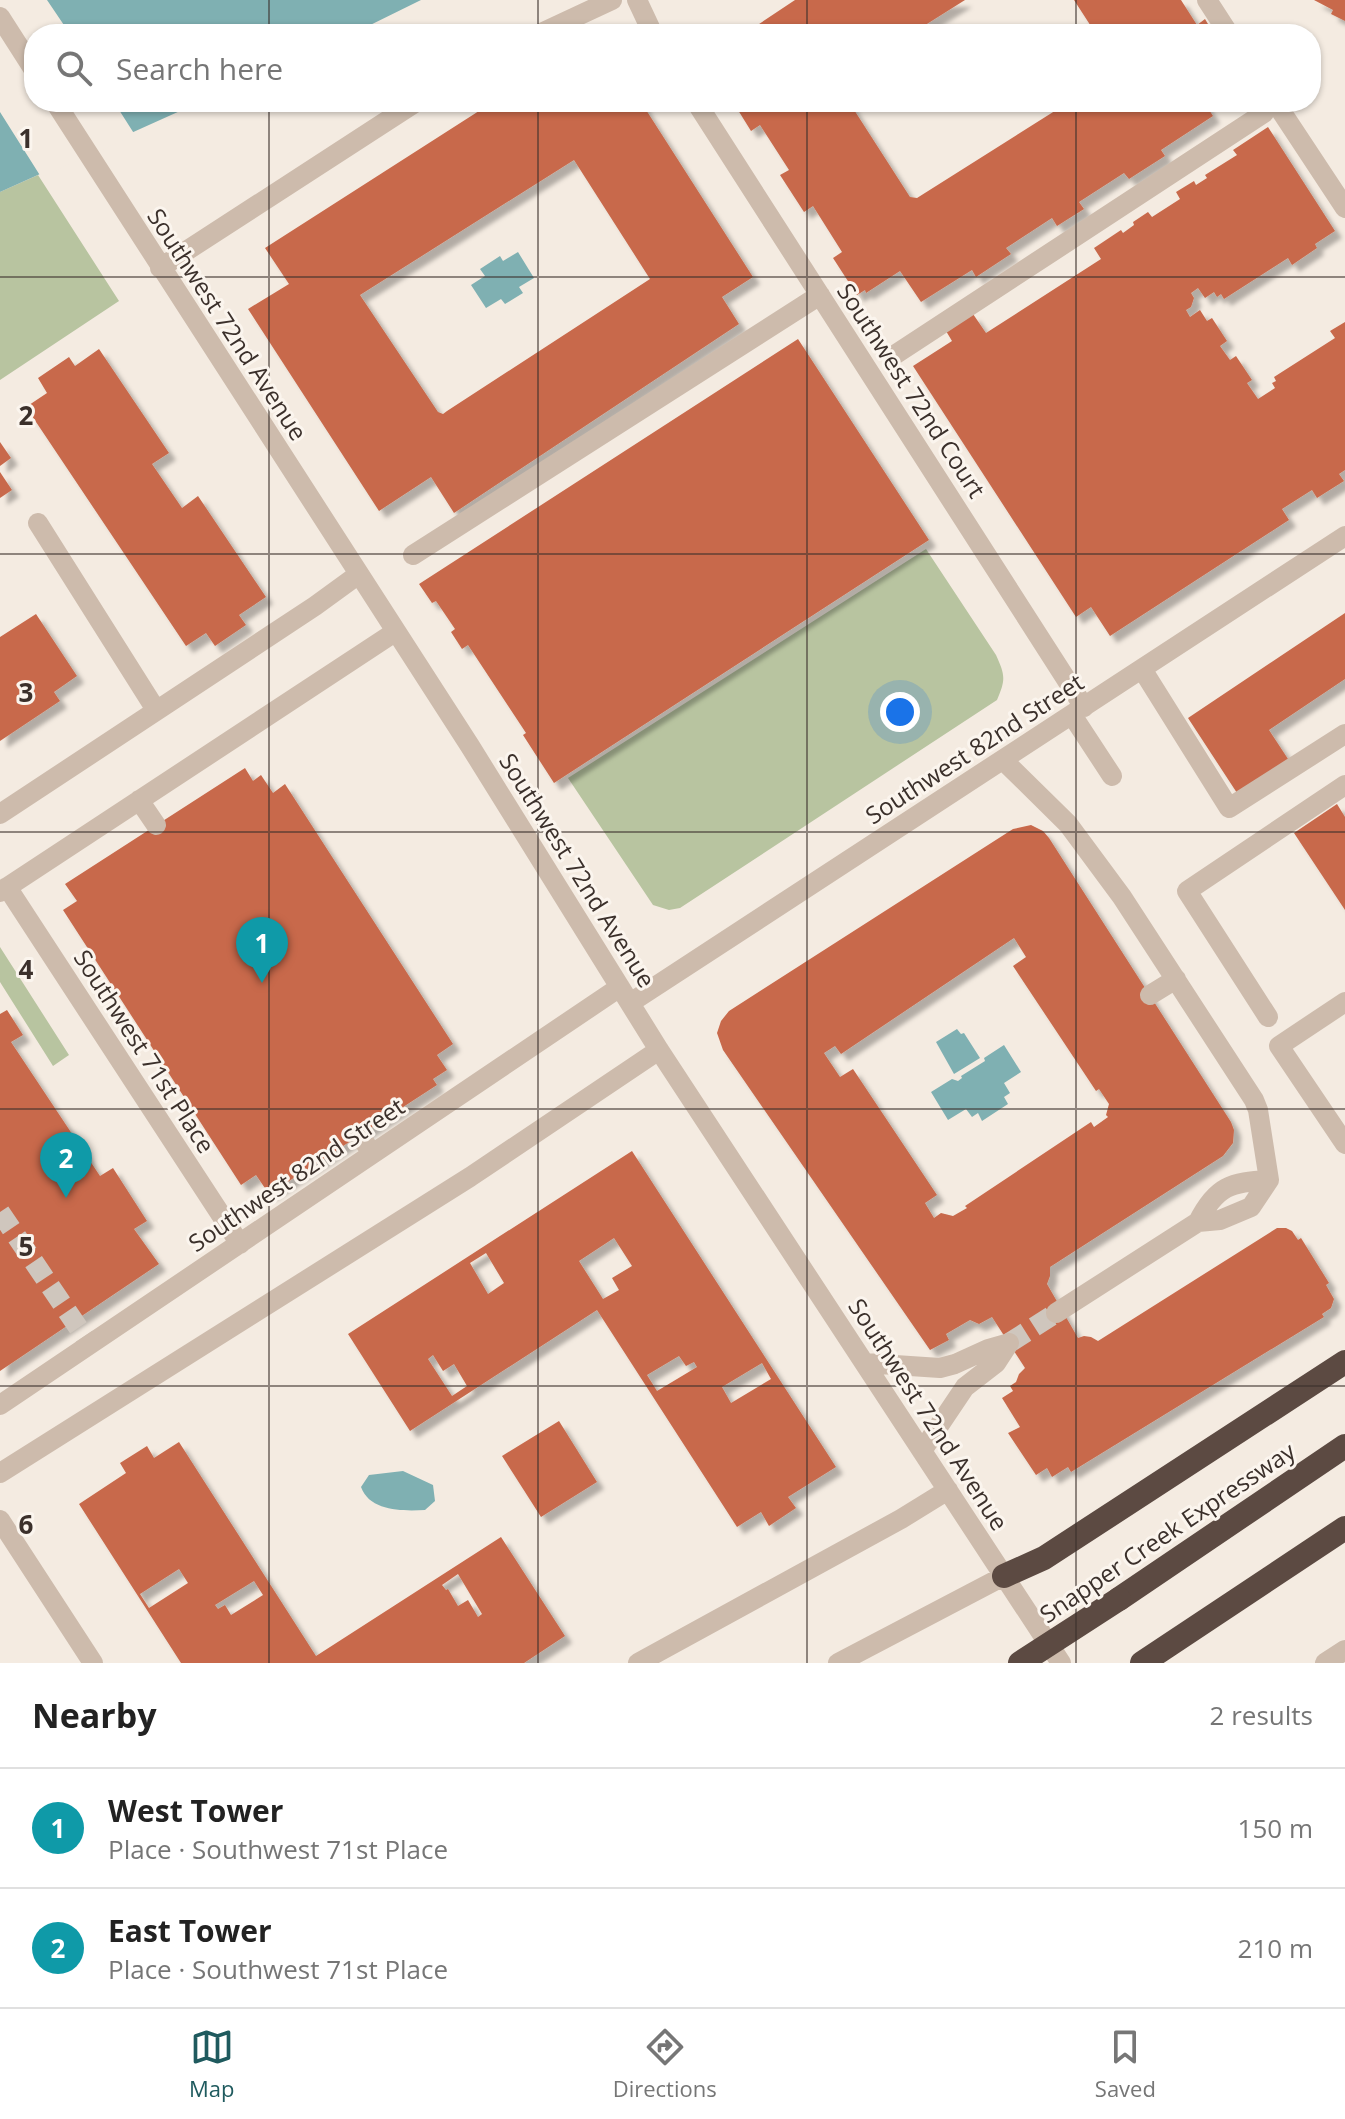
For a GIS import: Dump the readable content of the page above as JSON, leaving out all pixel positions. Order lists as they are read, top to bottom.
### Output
{
  "streets": {
    "highway": ["Snapper Creek Expressway"],
    "street": [
      "Southwest 72nd Avenue",
      "Southwest 72nd Court",
      "Southwest 82nd Street",
      "Southwest 71st Place"
    ]
  },
  "crossings": [
    ["Southwest 72nd Avenue", "Southwest 82nd Street"],
    ["Southwest 72nd Court", "Southwest 82nd Street"],
    ["Southwest 82nd Street", "Southwest 71st Place"]
  ],
  "page": {
    "search": "Search here",
    "pins": ["1", "2"],
    "heading": ["Nearby", "2 results"],
    "list": [
      {
        "mark": "1",
        "name": "West Tower",
        "note": "Place · Southwest 71st Place",
        "value": "150 m"
      },
      {
        "mark": "2",
        "name": "East Tower",
        "note": "Place · Southwest 71st Place",
        "value": "210 m"
      }
    ],
    "nav": ["Map", "Directions", "Saved"]
  },
  "grid": {
    "rows": [
      "1",
      "2",
      "3",
      "4",
      "5",
      "6"
    ]
  }
}
